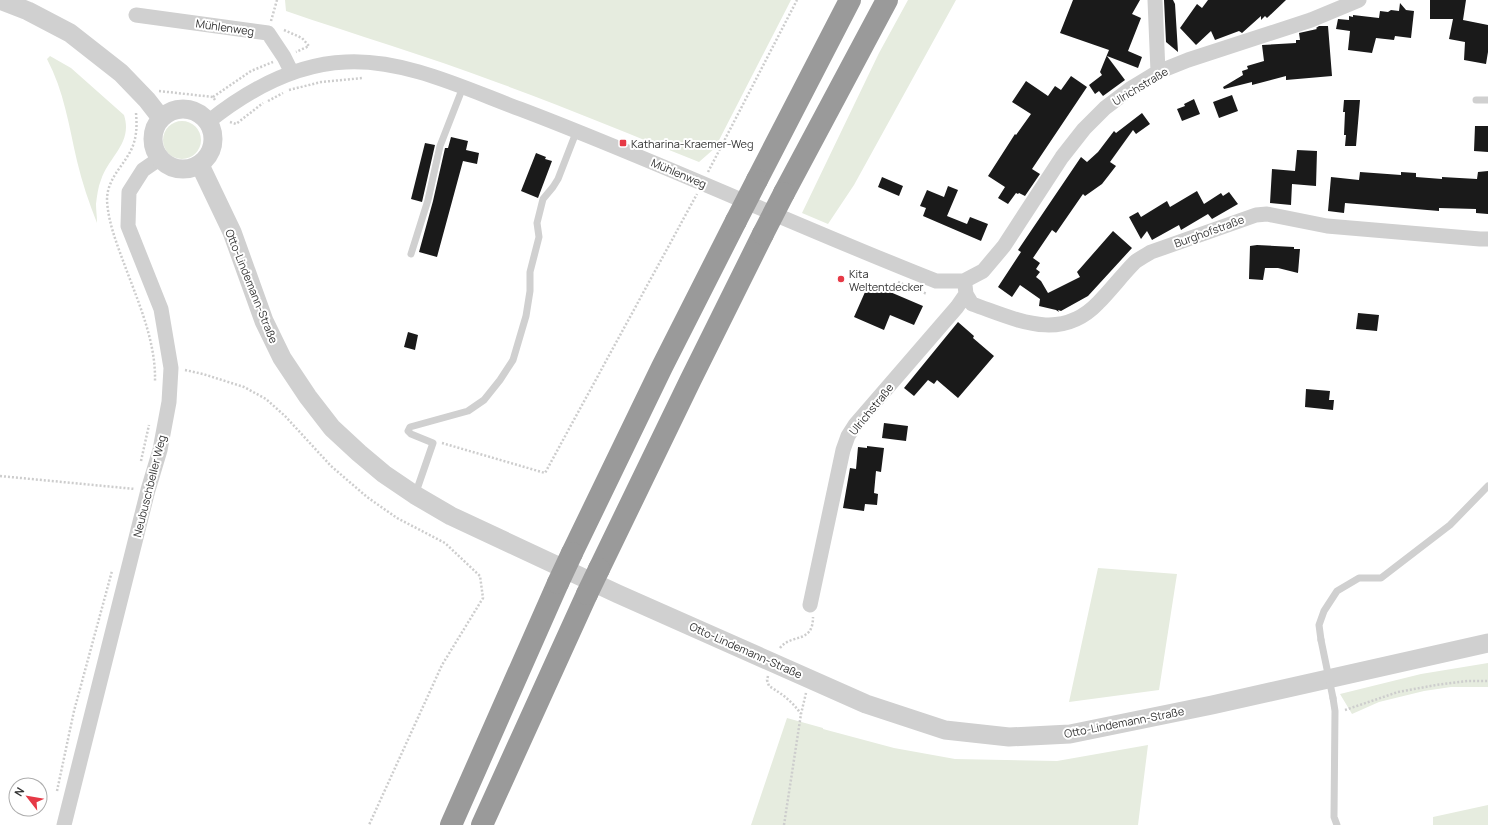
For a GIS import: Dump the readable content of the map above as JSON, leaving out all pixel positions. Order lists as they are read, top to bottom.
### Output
{
  "streets": {
    "street": [
      "Mühlenweg",
      "Ulrichstraße",
      "Burghofstraße",
      "Otto-Lindemann-Straße",
      "Neubuschbeller Weg"
    ]
  },
  "crossings": [
    ["Mühlenweg", "Ulrichstraße"],
    ["Mühlenweg", "Burghofstraße"],
    ["Mühlenweg", "Otto-Lindemann-Straße"],
    ["Mühlenweg", "Neubuschbeller Weg"],
    ["Ulrichstraße", "Burghofstraße"],
    ["Otto-Lindemann-Straße", "Neubuschbeller Weg"]
  ],
  "places": {
    "transit": ["Katharina-Kraemer-Weg"],
    "other": ["Kita Weltentdecker"]
  },
  "north": "top left"
}
